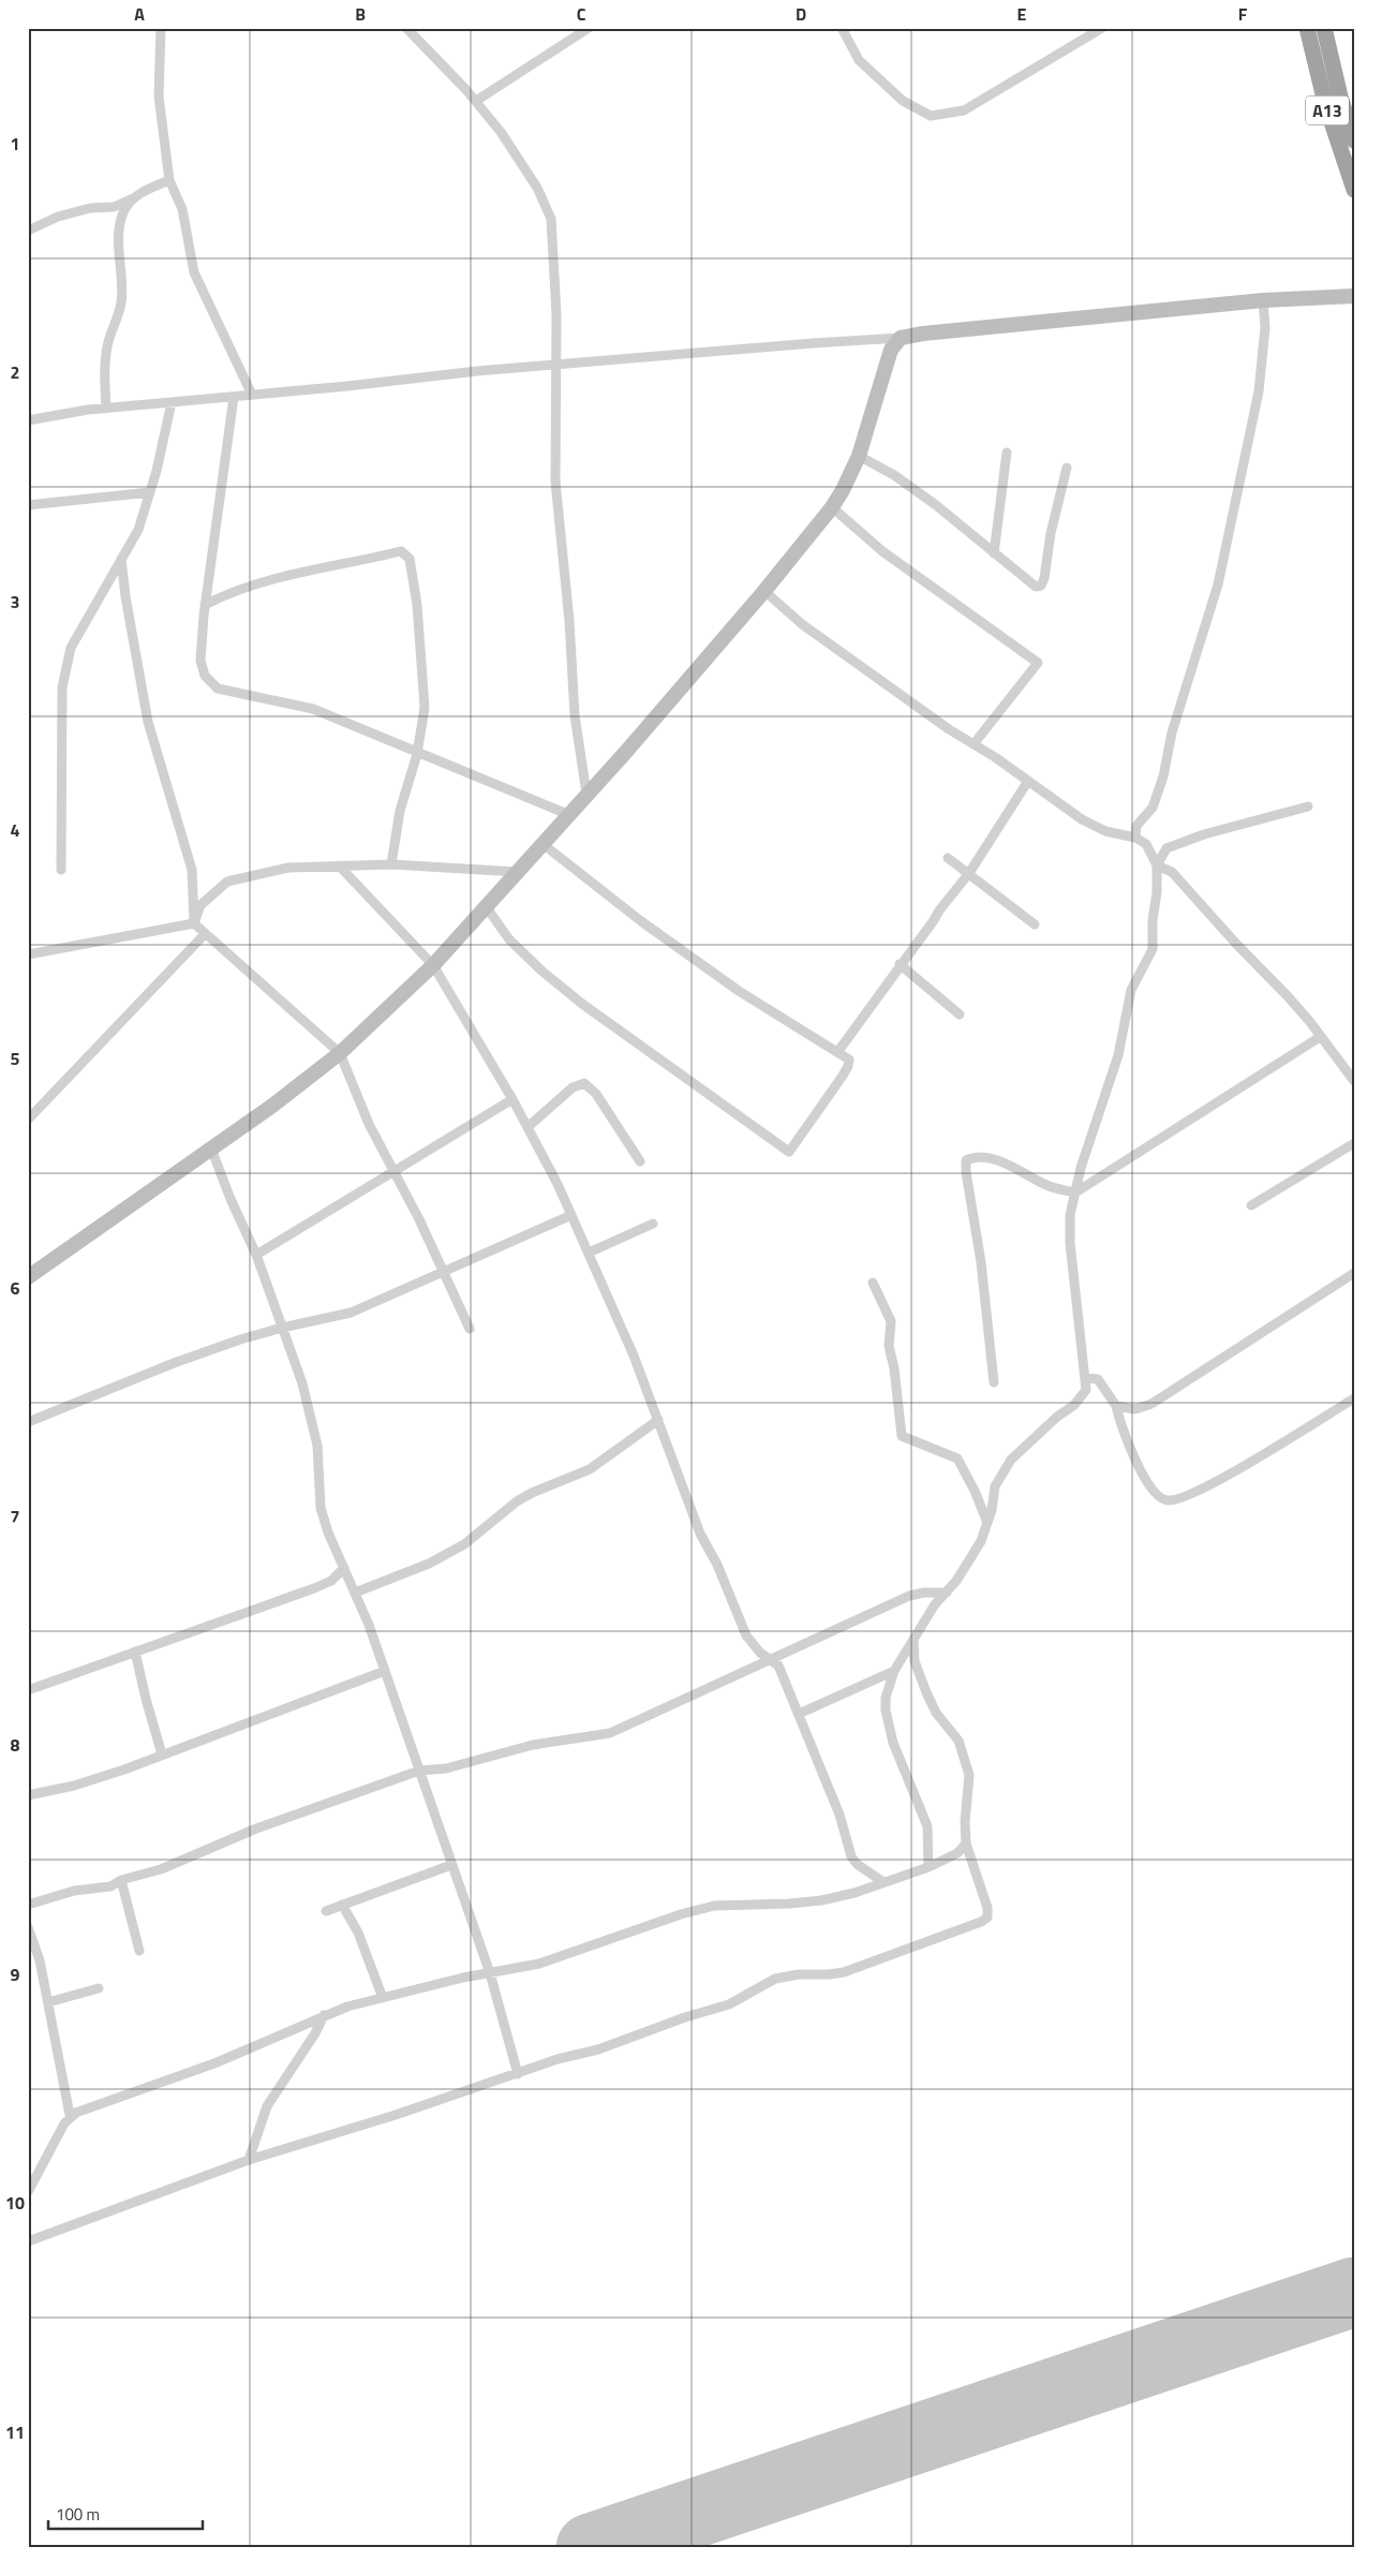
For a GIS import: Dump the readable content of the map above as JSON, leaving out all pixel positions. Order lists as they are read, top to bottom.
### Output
{
  "streets": {
    "highway": ["A13"]
  },
  "scale_bar": "100 m",
  "grid": {
    "columns": [
      "A",
      "B",
      "C",
      "D",
      "E",
      "F"
    ],
    "rows": [
      "1",
      "2",
      "3",
      "4",
      "5",
      "6",
      "7",
      "8",
      "9",
      "10",
      "11"
    ]
  }
}
